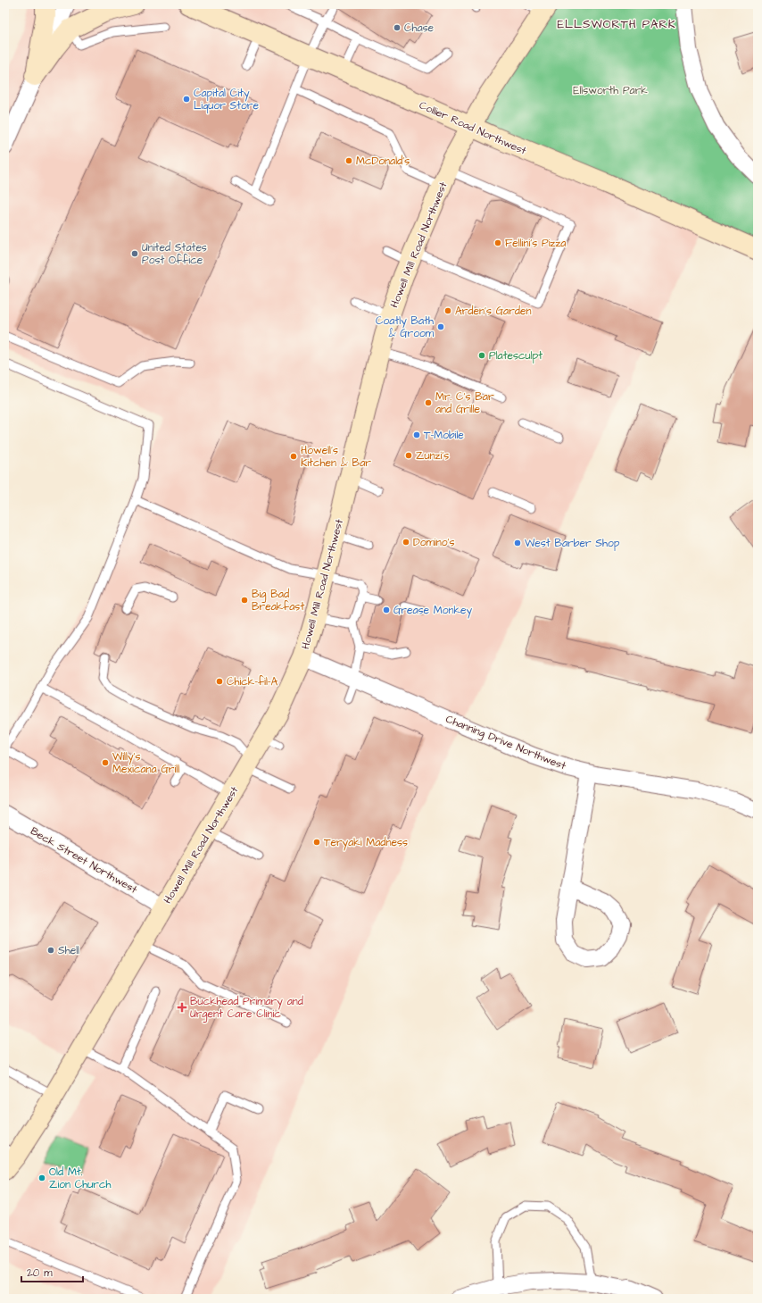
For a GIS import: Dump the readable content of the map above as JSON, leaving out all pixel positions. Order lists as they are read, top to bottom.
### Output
{
  "streets": {
    "main road": ["Collier Road Northwest", "Howell Mill Road Northwest"],
    "street": ["Channing Drive Northwest", "Beck Street Northwest"]
  },
  "crossings": [
    ["Collier Road Northwest", "Howell Mill Road Northwest"],
    ["Howell Mill Road Northwest", "Channing Drive Northwest"],
    ["Howell Mill Road Northwest", "Beck Street Northwest"]
  ],
  "districts": ["ELLSWORTH PARK"],
  "parks": ["Ellsworth Park"],
  "places": {
    "other": [
      "Chase",
      "Capital City Liquor Store",
      "McDonald's",
      "Fellini's Pizza",
      "United States Post Office",
      "Arden's Garden",
      "Coatly Bath & Groom",
      "Platesculpt",
      "Mr. C's Bar and Grille",
      "T-Mobile",
      "Zunzi's",
      "Howell's Kitchen & Bar",
      "Domino's",
      "West Barber Shop",
      "Big Bad Breakfast",
      "Grease Monkey",
      "Chick-fil-A",
      "Willy's Mexicana Grill",
      "Teryaki Madness",
      "Shell",
      "Old Mt. Zion Church"
    ],
    "health": ["Buckhead Primary and Urgent Care Clinic"]
  },
  "scale_bar": "20 m"
}
